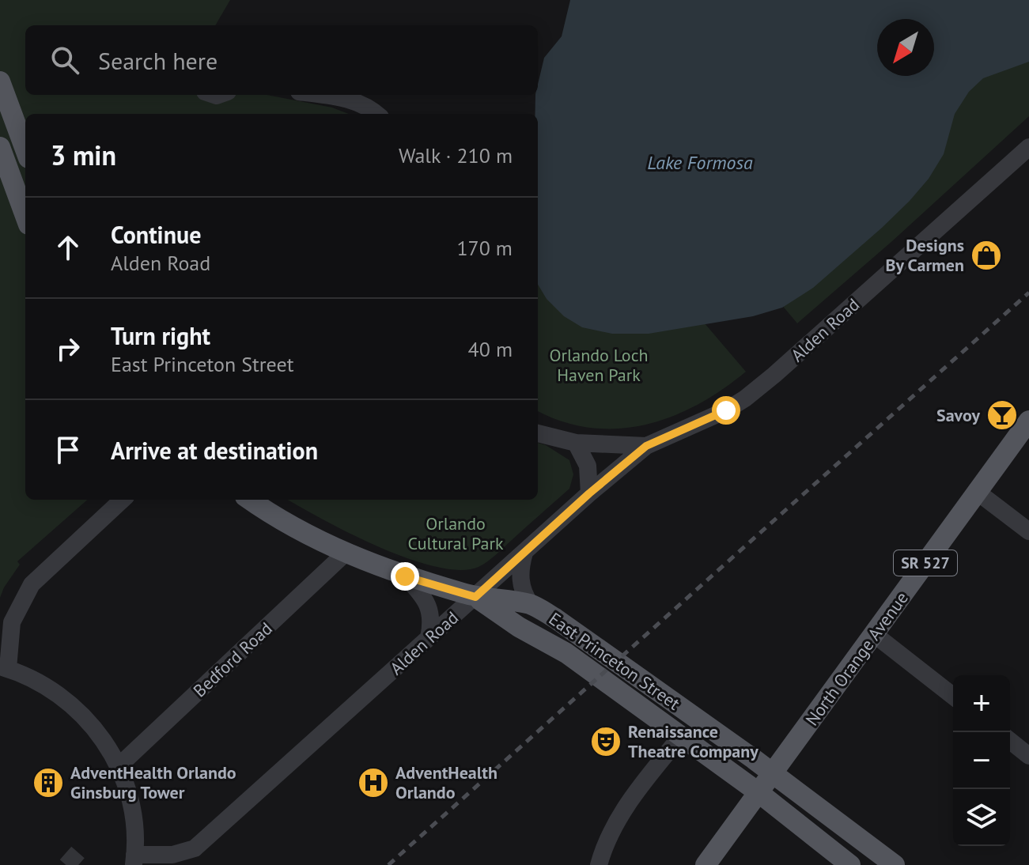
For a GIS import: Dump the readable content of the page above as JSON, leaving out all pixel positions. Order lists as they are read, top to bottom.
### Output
{
  "streets": {
    "main road": ["SR 527", "North Orange Avenue", "East Princeton Street"],
    "street": ["Alden Road", "Bedford Road"]
  },
  "crossings": [
    ["Alden Road", "East Princeton Street"],
    ["North Orange Avenue", "East Princeton Street"],
    ["Bedford Road", "East Princeton Street"]
  ],
  "water": ["Lake Formosa"],
  "parks": ["Orlando Loch Haven Park", "Orlando Cultural Park"],
  "places": {
    "shop": ["Designs By Carmen"],
    "bar": ["Savoy"],
    "theatre": ["Renaissance Theatre Company"],
    "building": ["AdventHealth Orlando Ginsburg Tower"],
    "hospital": ["AdventHealth Orlando"]
  },
  "north": "bottom left",
  "page": {
    "search": "Search here",
    "heading": ["3 min", "Walk · 210 m"],
    "list": [
      ["Continue", "Alden Road", "170 m"],
      ["Turn right", "East Princeton Street", "40 m"],
      "Arrive at destination"
    ],
    "map_buttons": ["+", "−"]
  }
}
